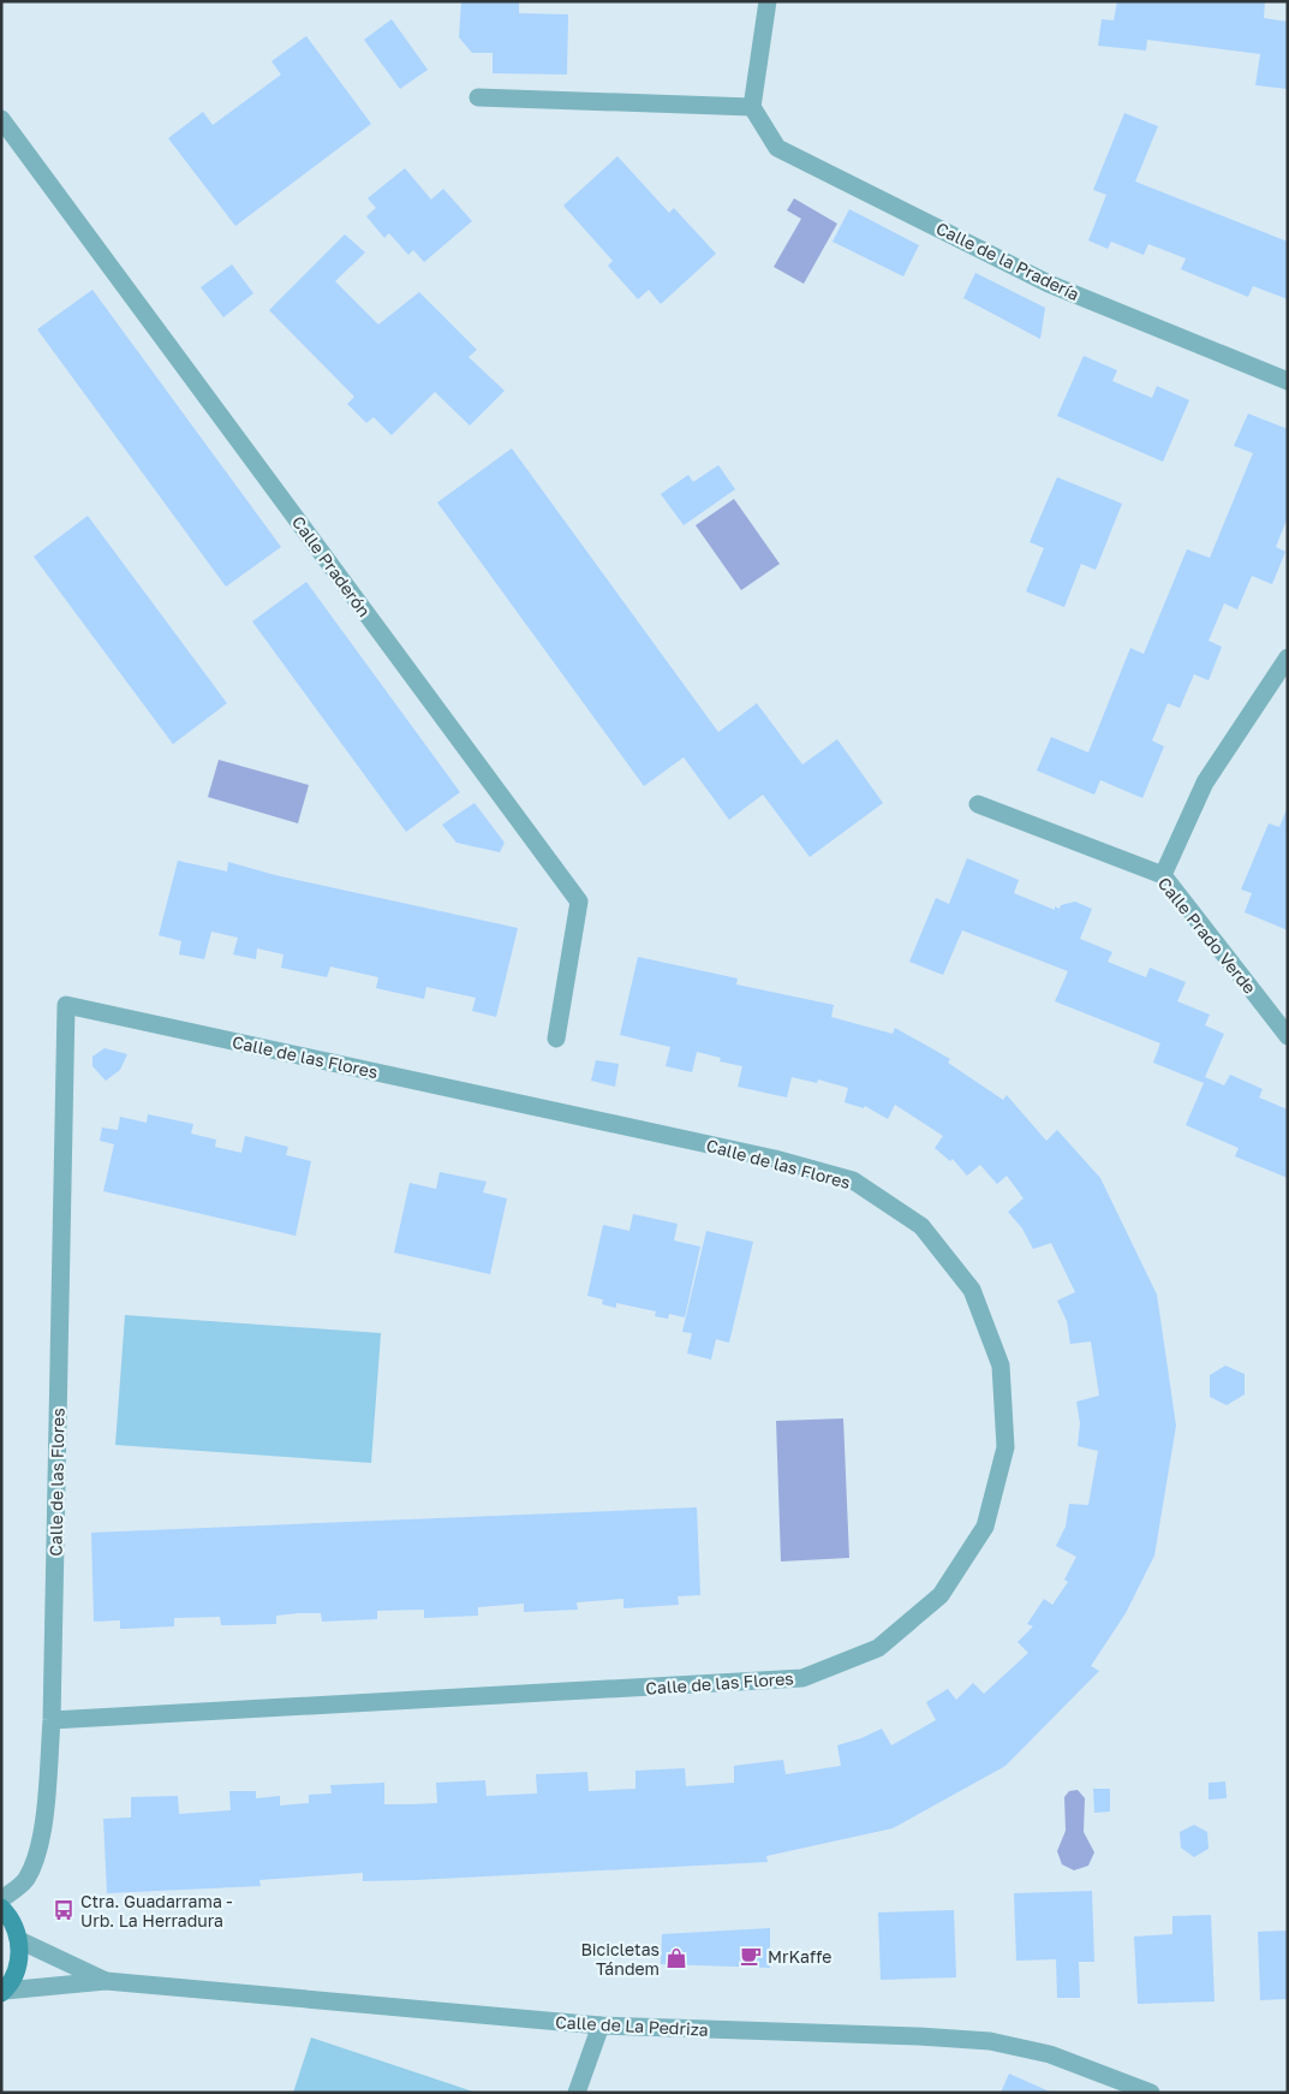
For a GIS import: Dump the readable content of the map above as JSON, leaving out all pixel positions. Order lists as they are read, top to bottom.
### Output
{
  "streets": {
    "street": [
      "Calle de la Pradería",
      "Calle Praderón",
      "Calle Prado Verde",
      "Calle de las Flores",
      "Calle de La Pedriza"
    ]
  },
  "places": {
    "bus stop": ["Ctra. Guadarrama - Urb. La Herradura"],
    "cafe": ["MrKaffe"],
    "shop": ["Bicicletas Tándem"]
  }
}
